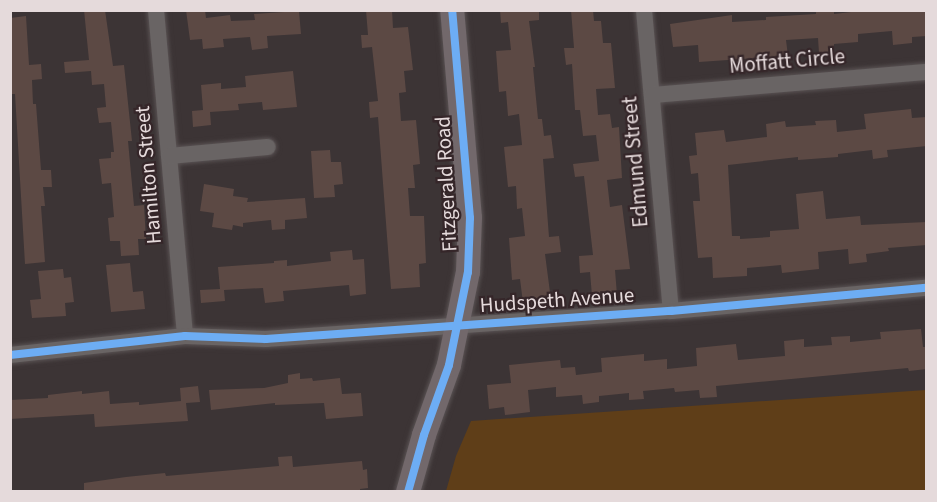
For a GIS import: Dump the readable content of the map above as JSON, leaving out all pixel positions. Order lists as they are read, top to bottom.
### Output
{
  "streets": {
    "main road": ["Fitzgerald Road"],
    "street": [
      "Moffatt Circle",
      "Edmund Street",
      "Hamilton Street",
      "Hudspeth Avenue"
    ]
  },
  "crossings": [
    ["Moffatt Circle", "Edmund Street"],
    ["Edmund Street", "Hudspeth Avenue"],
    ["Hamilton Street", "Hudspeth Avenue"],
    ["Fitzgerald Road", "Hudspeth Avenue"]
  ]
}
